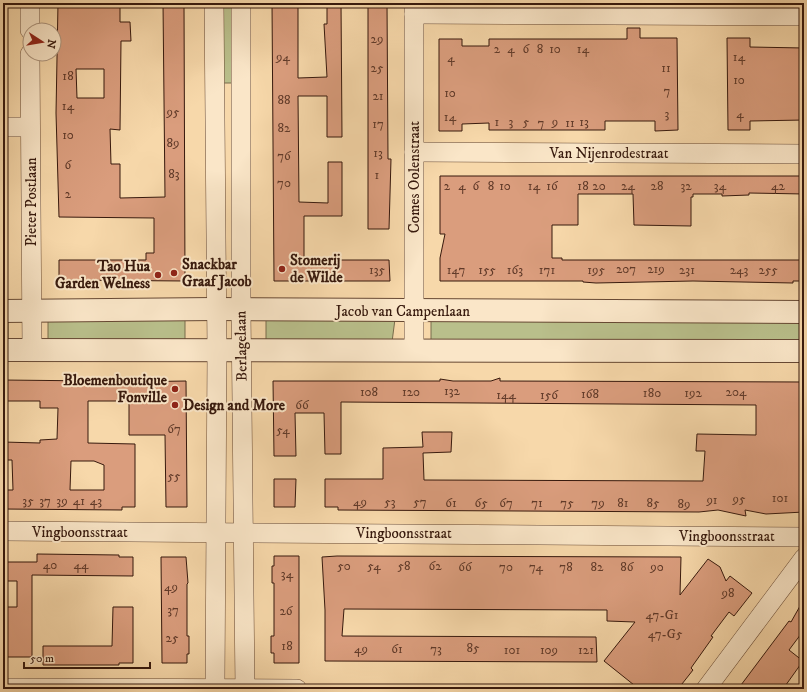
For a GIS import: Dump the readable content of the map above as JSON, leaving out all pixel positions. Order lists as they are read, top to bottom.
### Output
{
  "streets": {
    "street": [
      "Van Nijenrodestraat",
      "Comes Oolenstraat",
      "Pieter Postlaan",
      "Jacob van Campenlaan",
      "Berlagelaan",
      "Vingboonsstraat"
    ]
  },
  "crossings": [
    ["Van Nijenrodestraat", "Comes Oolenstraat"],
    ["Comes Oolenstraat", "Jacob van Campenlaan"],
    ["Pieter Postlaan", "Jacob van Campenlaan"],
    ["Jacob van Campenlaan", "Berlagelaan"],
    ["Berlagelaan", "Vingboonsstraat"]
  ],
  "places": [
    "Stomerij de Wilde",
    "Snackbar Graaf Jacob",
    "Tao Hua Garden Welness",
    "Bloemenboutique Fonville",
    "Design and More"
  ],
  "house_numbers": [
    "29",
    "2",
    "4",
    "6",
    "8",
    "10",
    "14",
    "94",
    "14",
    "4",
    "25",
    "11",
    "18",
    "10",
    "7",
    "10",
    "21",
    "88",
    "14",
    "95",
    "3",
    "4",
    "14",
    "1",
    "3",
    "5",
    "9",
    "13",
    "7",
    "11",
    "17",
    "82",
    "10",
    "89",
    "13",
    "76",
    "6",
    "83",
    "1",
    "70",
    "2",
    "4",
    "6",
    "8",
    "10",
    "14",
    "16",
    "18",
    "20",
    "24",
    "28",
    "32",
    "34",
    "42",
    "2",
    "207",
    "219",
    "135",
    "147",
    "155",
    "163",
    "171",
    "195",
    "231",
    "243",
    "255",
    "132",
    "108",
    "120",
    "204",
    "180",
    "192",
    "168",
    "144",
    "156",
    "66",
    "67",
    "54",
    "55",
    "101",
    "95",
    "91",
    "35",
    "37",
    "39",
    "41",
    "43",
    "49",
    "53",
    "57",
    "61",
    "65",
    "67",
    "71",
    "75",
    "79",
    "81",
    "85",
    "89",
    "40",
    "44",
    "50",
    "54",
    "58",
    "62",
    "66",
    "70",
    "74",
    "78",
    "82",
    "86",
    "90",
    "34",
    "49",
    "98",
    "37",
    "26",
    "47-G1",
    "47-G5",
    "25",
    "18",
    "85",
    "49",
    "61",
    "73",
    "101",
    "109",
    "121"
  ],
  "scale_bar": "50 m",
  "north": "right"
}
